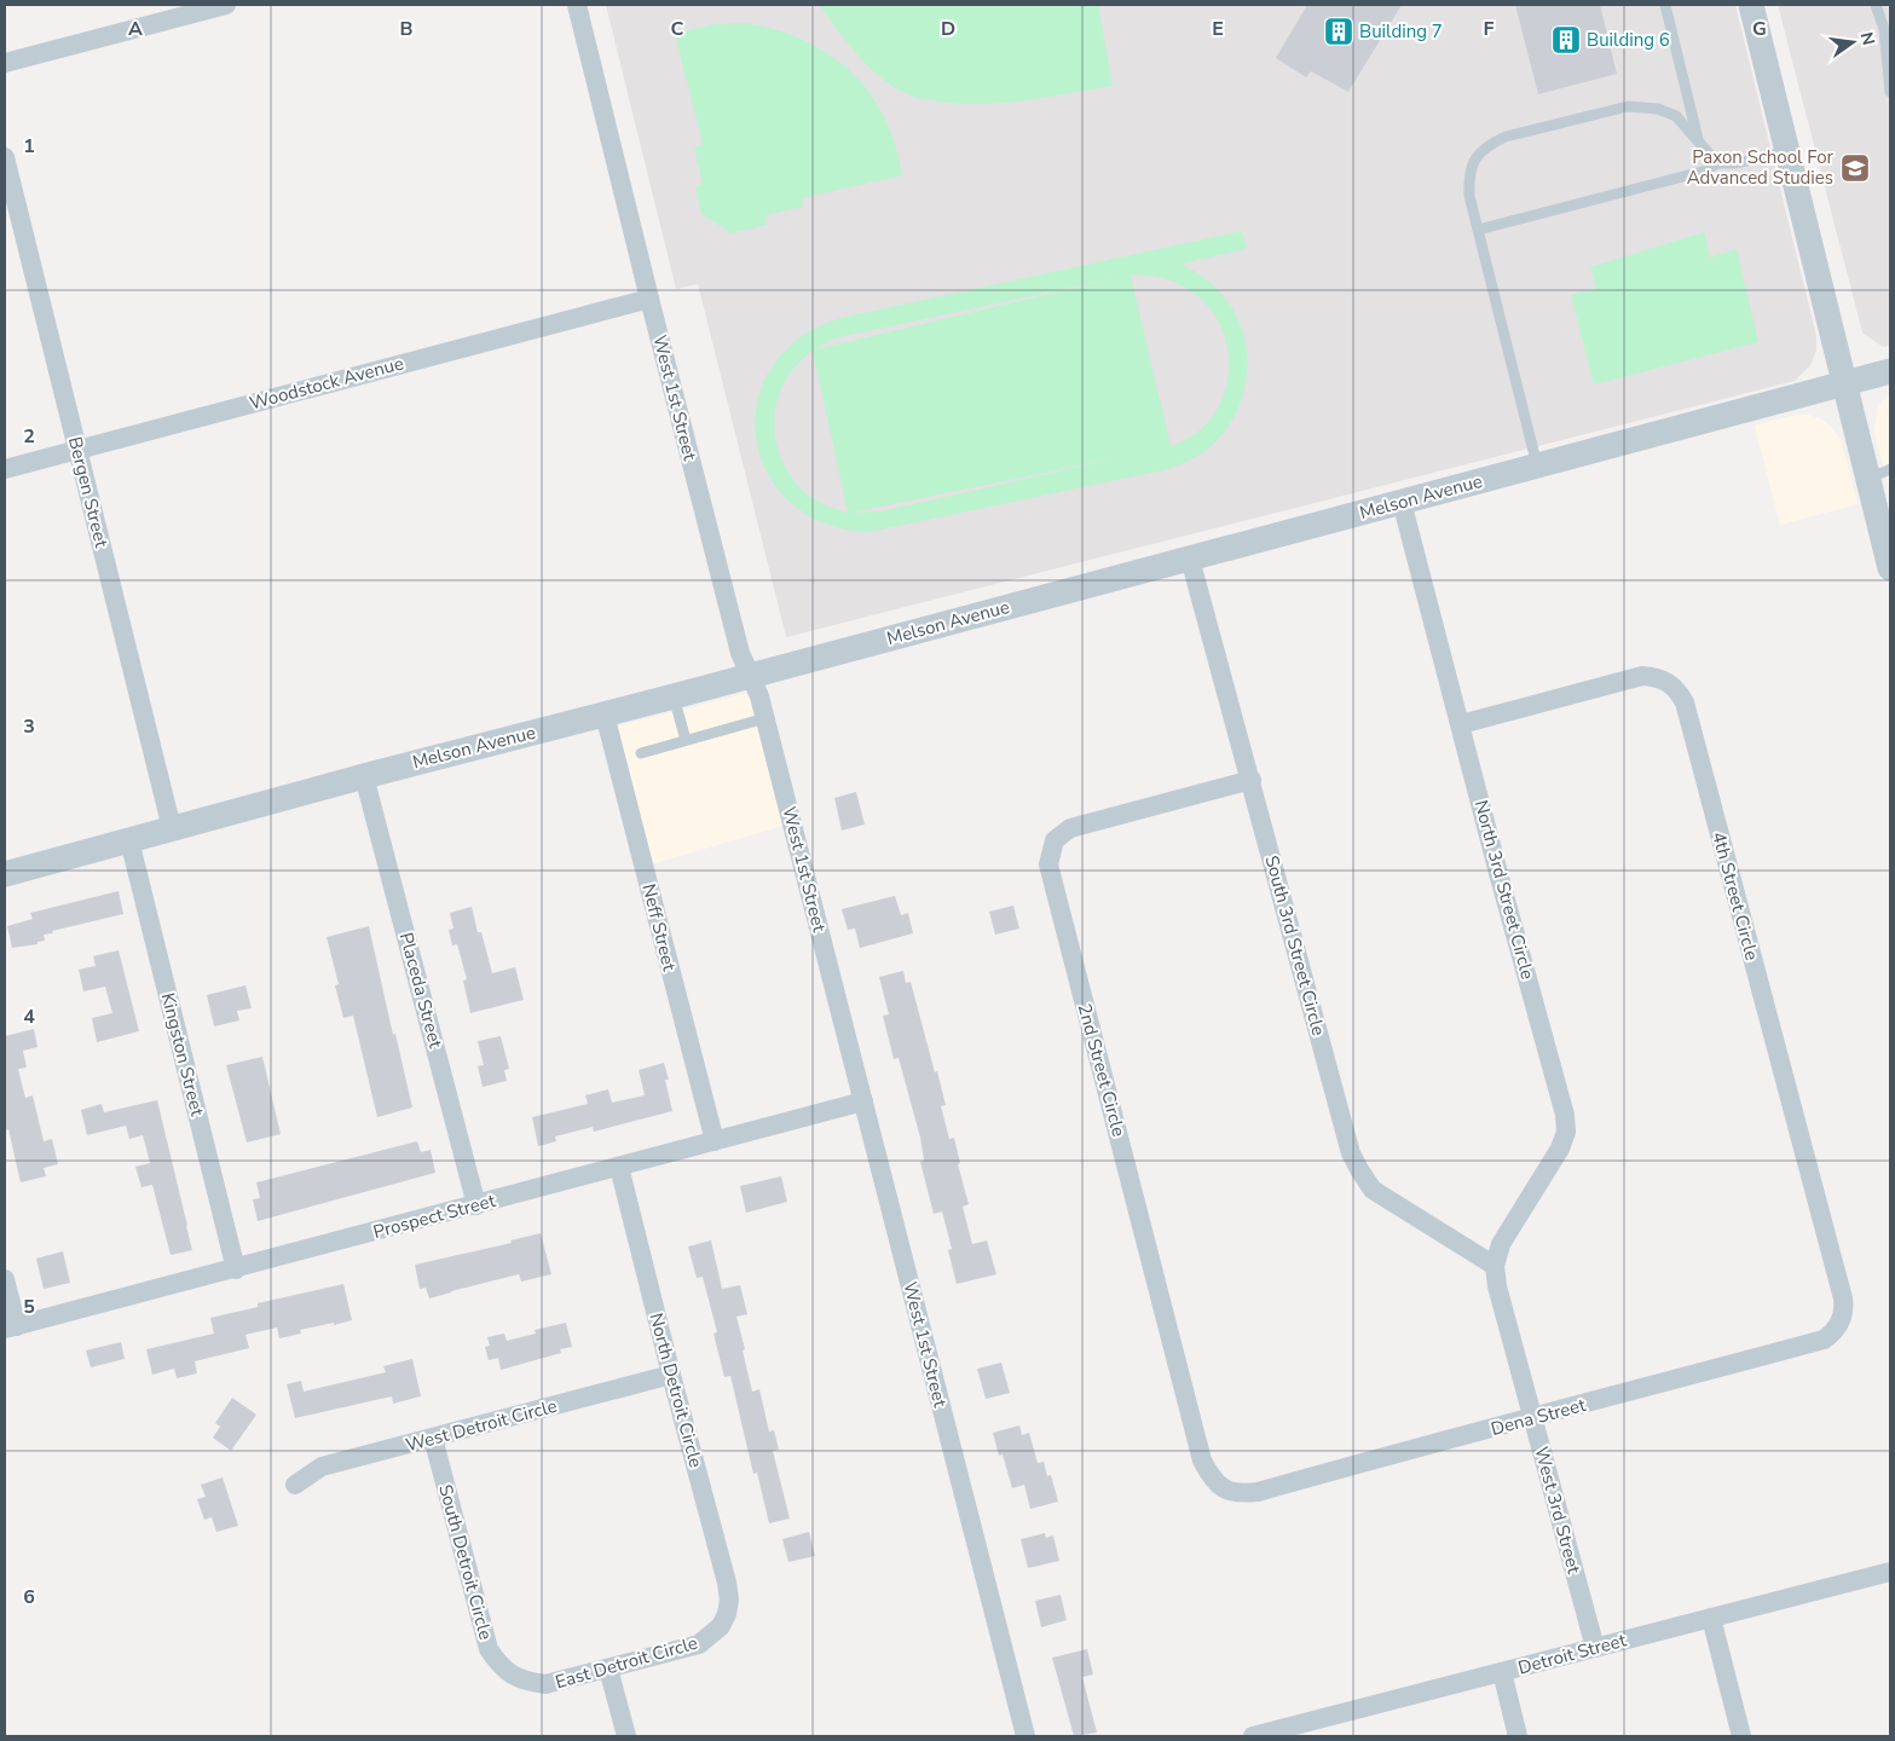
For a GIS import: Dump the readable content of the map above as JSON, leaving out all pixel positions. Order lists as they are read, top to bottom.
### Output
{
  "streets": {
    "street": [
      "Woodstock Avenue",
      "West 1st Street",
      "Bergen Street",
      "Melson Avenue",
      "North 3rd Street Circle",
      "4th Street Circle",
      "Neff Street",
      "South 3rd Street Circle",
      "Placeda Street",
      "Kingston Street",
      "2nd Street Circle",
      "Prospect Street",
      "North Detroit Circle",
      "Dena Street",
      "West Detroit Circle",
      "West 3rd Street",
      "South Detroit Circle",
      "Detroit Street",
      "East Detroit Circle"
    ]
  },
  "crossings": [
    ["Woodstock Avenue", "West 1st Street"],
    ["Woodstock Avenue", "Bergen Street"],
    ["West 1st Street", "Melson Avenue"],
    ["West 1st Street", "Prospect Street"],
    ["Bergen Street", "Melson Avenue"],
    ["Melson Avenue", "North 3rd Street Circle"],
    ["Melson Avenue", "Neff Street"],
    ["Melson Avenue", "South 3rd Street Circle"],
    ["Melson Avenue", "Placeda Street"],
    ["Melson Avenue", "Kingston Street"],
    ["North 3rd Street Circle", "4th Street Circle"],
    ["North 3rd Street Circle", "South 3rd Street Circle"],
    ["North 3rd Street Circle", "West 3rd Street"],
    ["4th Street Circle", "Dena Street"],
    ["Neff Street", "Prospect Street"],
    ["South 3rd Street Circle", "2nd Street Circle"],
    ["South 3rd Street Circle", "West 3rd Street"],
    ["Placeda Street", "Prospect Street"],
    ["Kingston Street", "Prospect Street"],
    ["2nd Street Circle", "Dena Street"],
    ["Prospect Street", "North Detroit Circle"],
    ["North Detroit Circle", "West Detroit Circle"],
    ["North Detroit Circle", "East Detroit Circle"],
    ["Dena Street", "West 3rd Street"],
    ["West Detroit Circle", "South Detroit Circle"],
    ["West 3rd Street", "Detroit Street"],
    ["South Detroit Circle", "East Detroit Circle"]
  ],
  "places": {
    "building": ["Building 7", "Building 6"],
    "school or university": ["Paxon School For Advanced Studies"]
  },
  "north": "right",
  "grid": {
    "columns": [
      "A",
      "B",
      "C",
      "D",
      "E",
      "F",
      "G"
    ],
    "rows": [
      "1",
      "2",
      "3",
      "4",
      "5",
      "6"
    ]
  }
}
